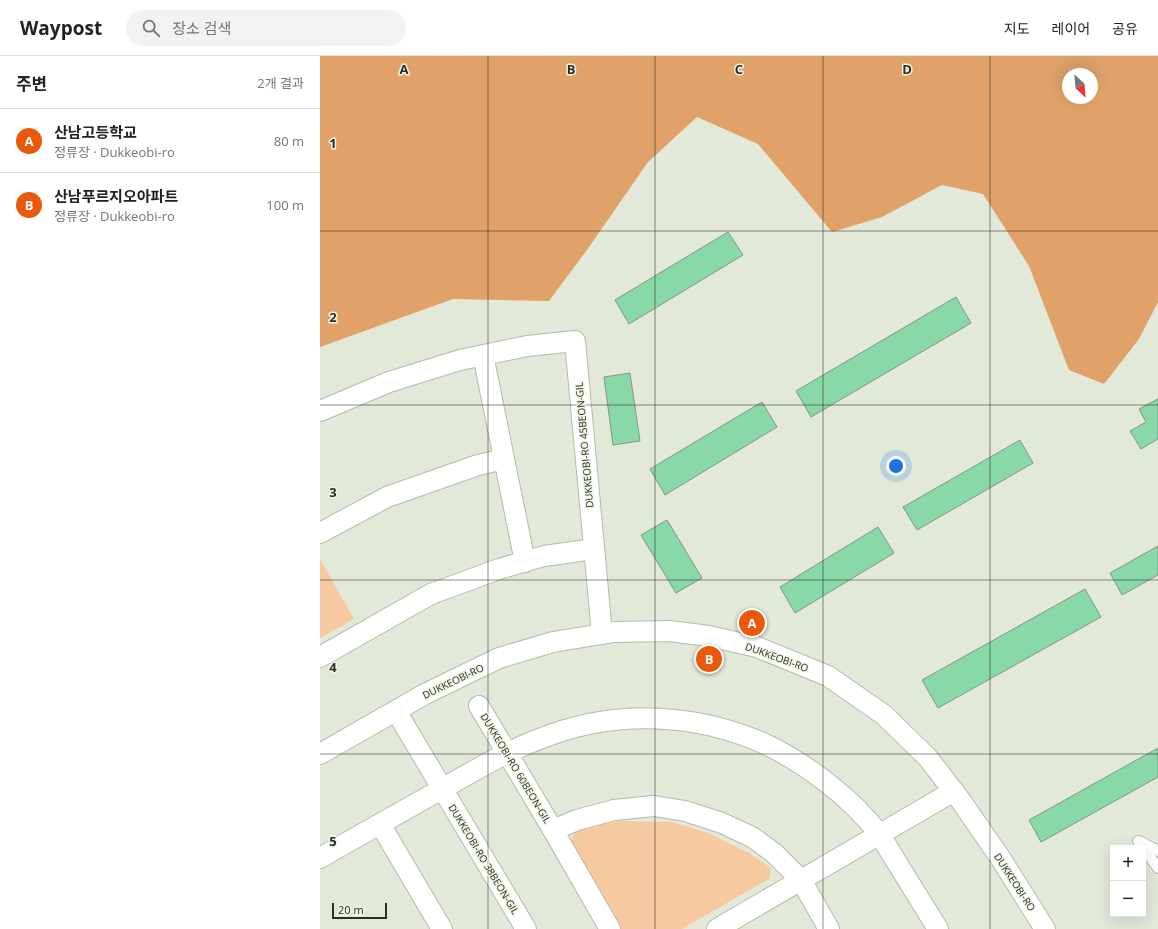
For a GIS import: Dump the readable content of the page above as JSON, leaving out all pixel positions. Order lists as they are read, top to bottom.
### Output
{
  "streets": {
    "street": [
      "DUKKEOBI-RO 45BEON-GIL",
      "DUKKEOBI-RO",
      "DUKKEOBI-RO 60BEON-GIL",
      "DUKKEOBI-RO 38BEON-GIL"
    ]
  },
  "crossings": [
    ["DUKKEOBI-RO 45BEON-GIL", "DUKKEOBI-RO"],
    ["DUKKEOBI-RO", "DUKKEOBI-RO 38BEON-GIL"]
  ],
  "scale_bar": "20 m",
  "north": "bottom right",
  "page": {
    "header": "Waypost",
    "search": "장소 검색",
    "nav": ["지도", "레이어", "공유"],
    "heading": ["주변", "2개 결과"],
    "list": [
      {
        "mark": "A",
        "name": "산남고등학교",
        "note": "정류장 · Dukkeobi-ro",
        "value": "80 m"
      },
      {
        "mark": "B",
        "name": "산남푸르지오아파트",
        "note": "정류장 · Dukkeobi-ro",
        "value": "100 m"
      }
    ],
    "pins": ["A", "B"],
    "map_buttons": ["+", "−"],
    "scale": "20 m"
  },
  "grid": {
    "columns": [
      "A",
      "B",
      "C",
      "D"
    ],
    "rows": [
      "1",
      "2",
      "3",
      "4",
      "5"
    ]
  }
}
